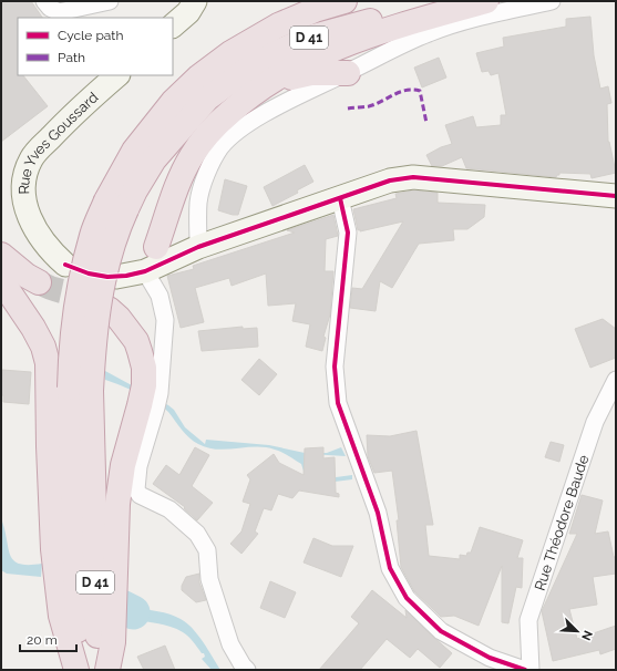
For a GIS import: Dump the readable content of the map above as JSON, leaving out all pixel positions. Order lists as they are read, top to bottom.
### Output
{
  "streets": {
    "highway": ["D 41"],
    "street": ["Rue Yves Goussard", "Rue Théodore Baude"]
  },
  "legend": ["Cycle path", "Path"],
  "scale_bar": "20 m",
  "north": "bottom right"
}
